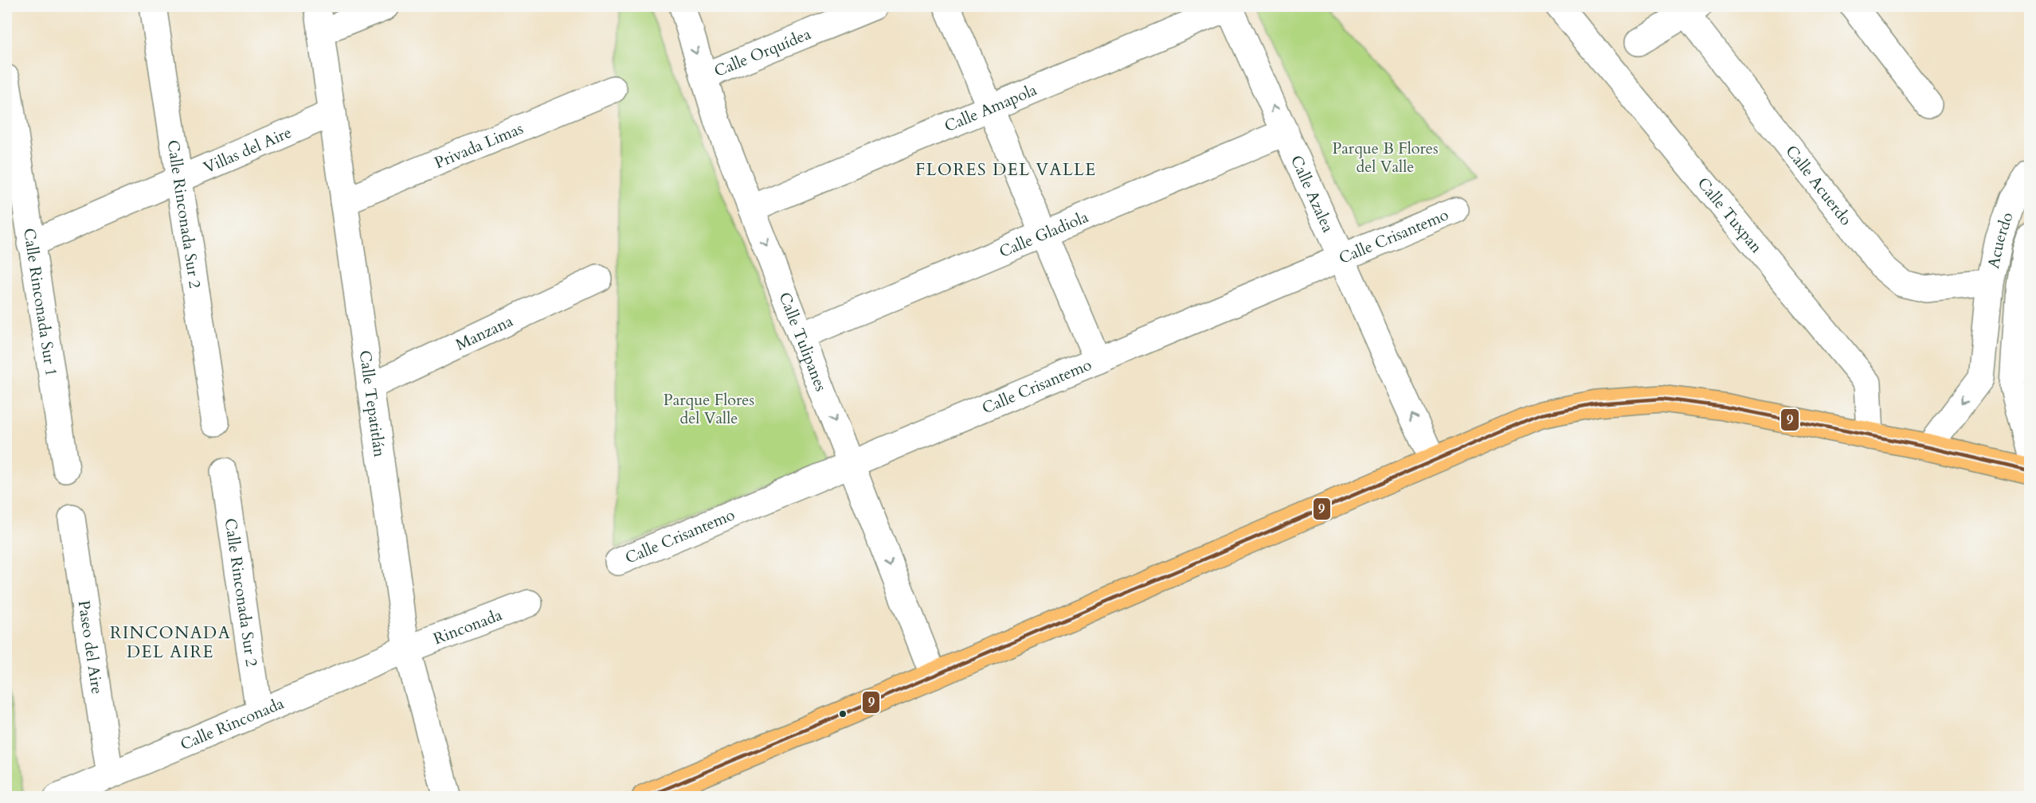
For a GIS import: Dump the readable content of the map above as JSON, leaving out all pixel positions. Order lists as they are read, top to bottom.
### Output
{
  "streets": {
    "street": [
      "Calle Orquídea",
      "Calle Amapola",
      "Privada Limas",
      "Villas del Aire",
      "Calle Acuerdo",
      "Calle Azalea",
      "Calle Rinconada Sur 2",
      "Calle Tuxpan",
      "Calle Gladiola",
      "Calle Crisantemo",
      "Acuerdo",
      "Calle Rinconada Sur 1",
      "Manzana",
      "Calle Tulipanes",
      "Calle Tepatitlán",
      "Rinconada",
      "Paseo del Aire",
      "Calle Rinconada"
    ]
  },
  "crossings": [
    ["Calle Orquídea", "Calle Tulipanes"],
    ["Calle Amapola", "Calle Azalea"],
    ["Calle Amapola", "Calle Tulipanes"],
    ["Privada Limas", "Calle Tepatitlán"],
    ["Villas del Aire", "Calle Rinconada Sur 2"],
    ["Villas del Aire", "Calle Rinconada Sur 1"],
    ["Villas del Aire", "Calle Tepatitlán"],
    ["Calle Acuerdo", "Acuerdo"],
    ["Calle Azalea", "Calle Gladiola"],
    ["Calle Azalea", "Calle Crisantemo"],
    ["Calle Rinconada Sur 2", "Calle Rinconada"],
    ["Calle Gladiola", "Calle Tulipanes"],
    ["Calle Crisantemo", "Calle Tulipanes"],
    ["Manzana", "Calle Tepatitlán"],
    ["Calle Tepatitlán", "Rinconada"],
    ["Calle Tepatitlán", "Calle Rinconada"],
    ["Rinconada", "Calle Rinconada"],
    ["Paseo del Aire", "Calle Rinconada"]
  ],
  "one_way": ["Calle Azalea", "Calle Tulipanes"],
  "districts": ["FLORES DEL VALLE", "RINCONADA DEL AIRE"],
  "parks": ["Parque B Flores del Valle", "Parque Flores del Valle"],
  "lines": ["transit line 9"]
}
